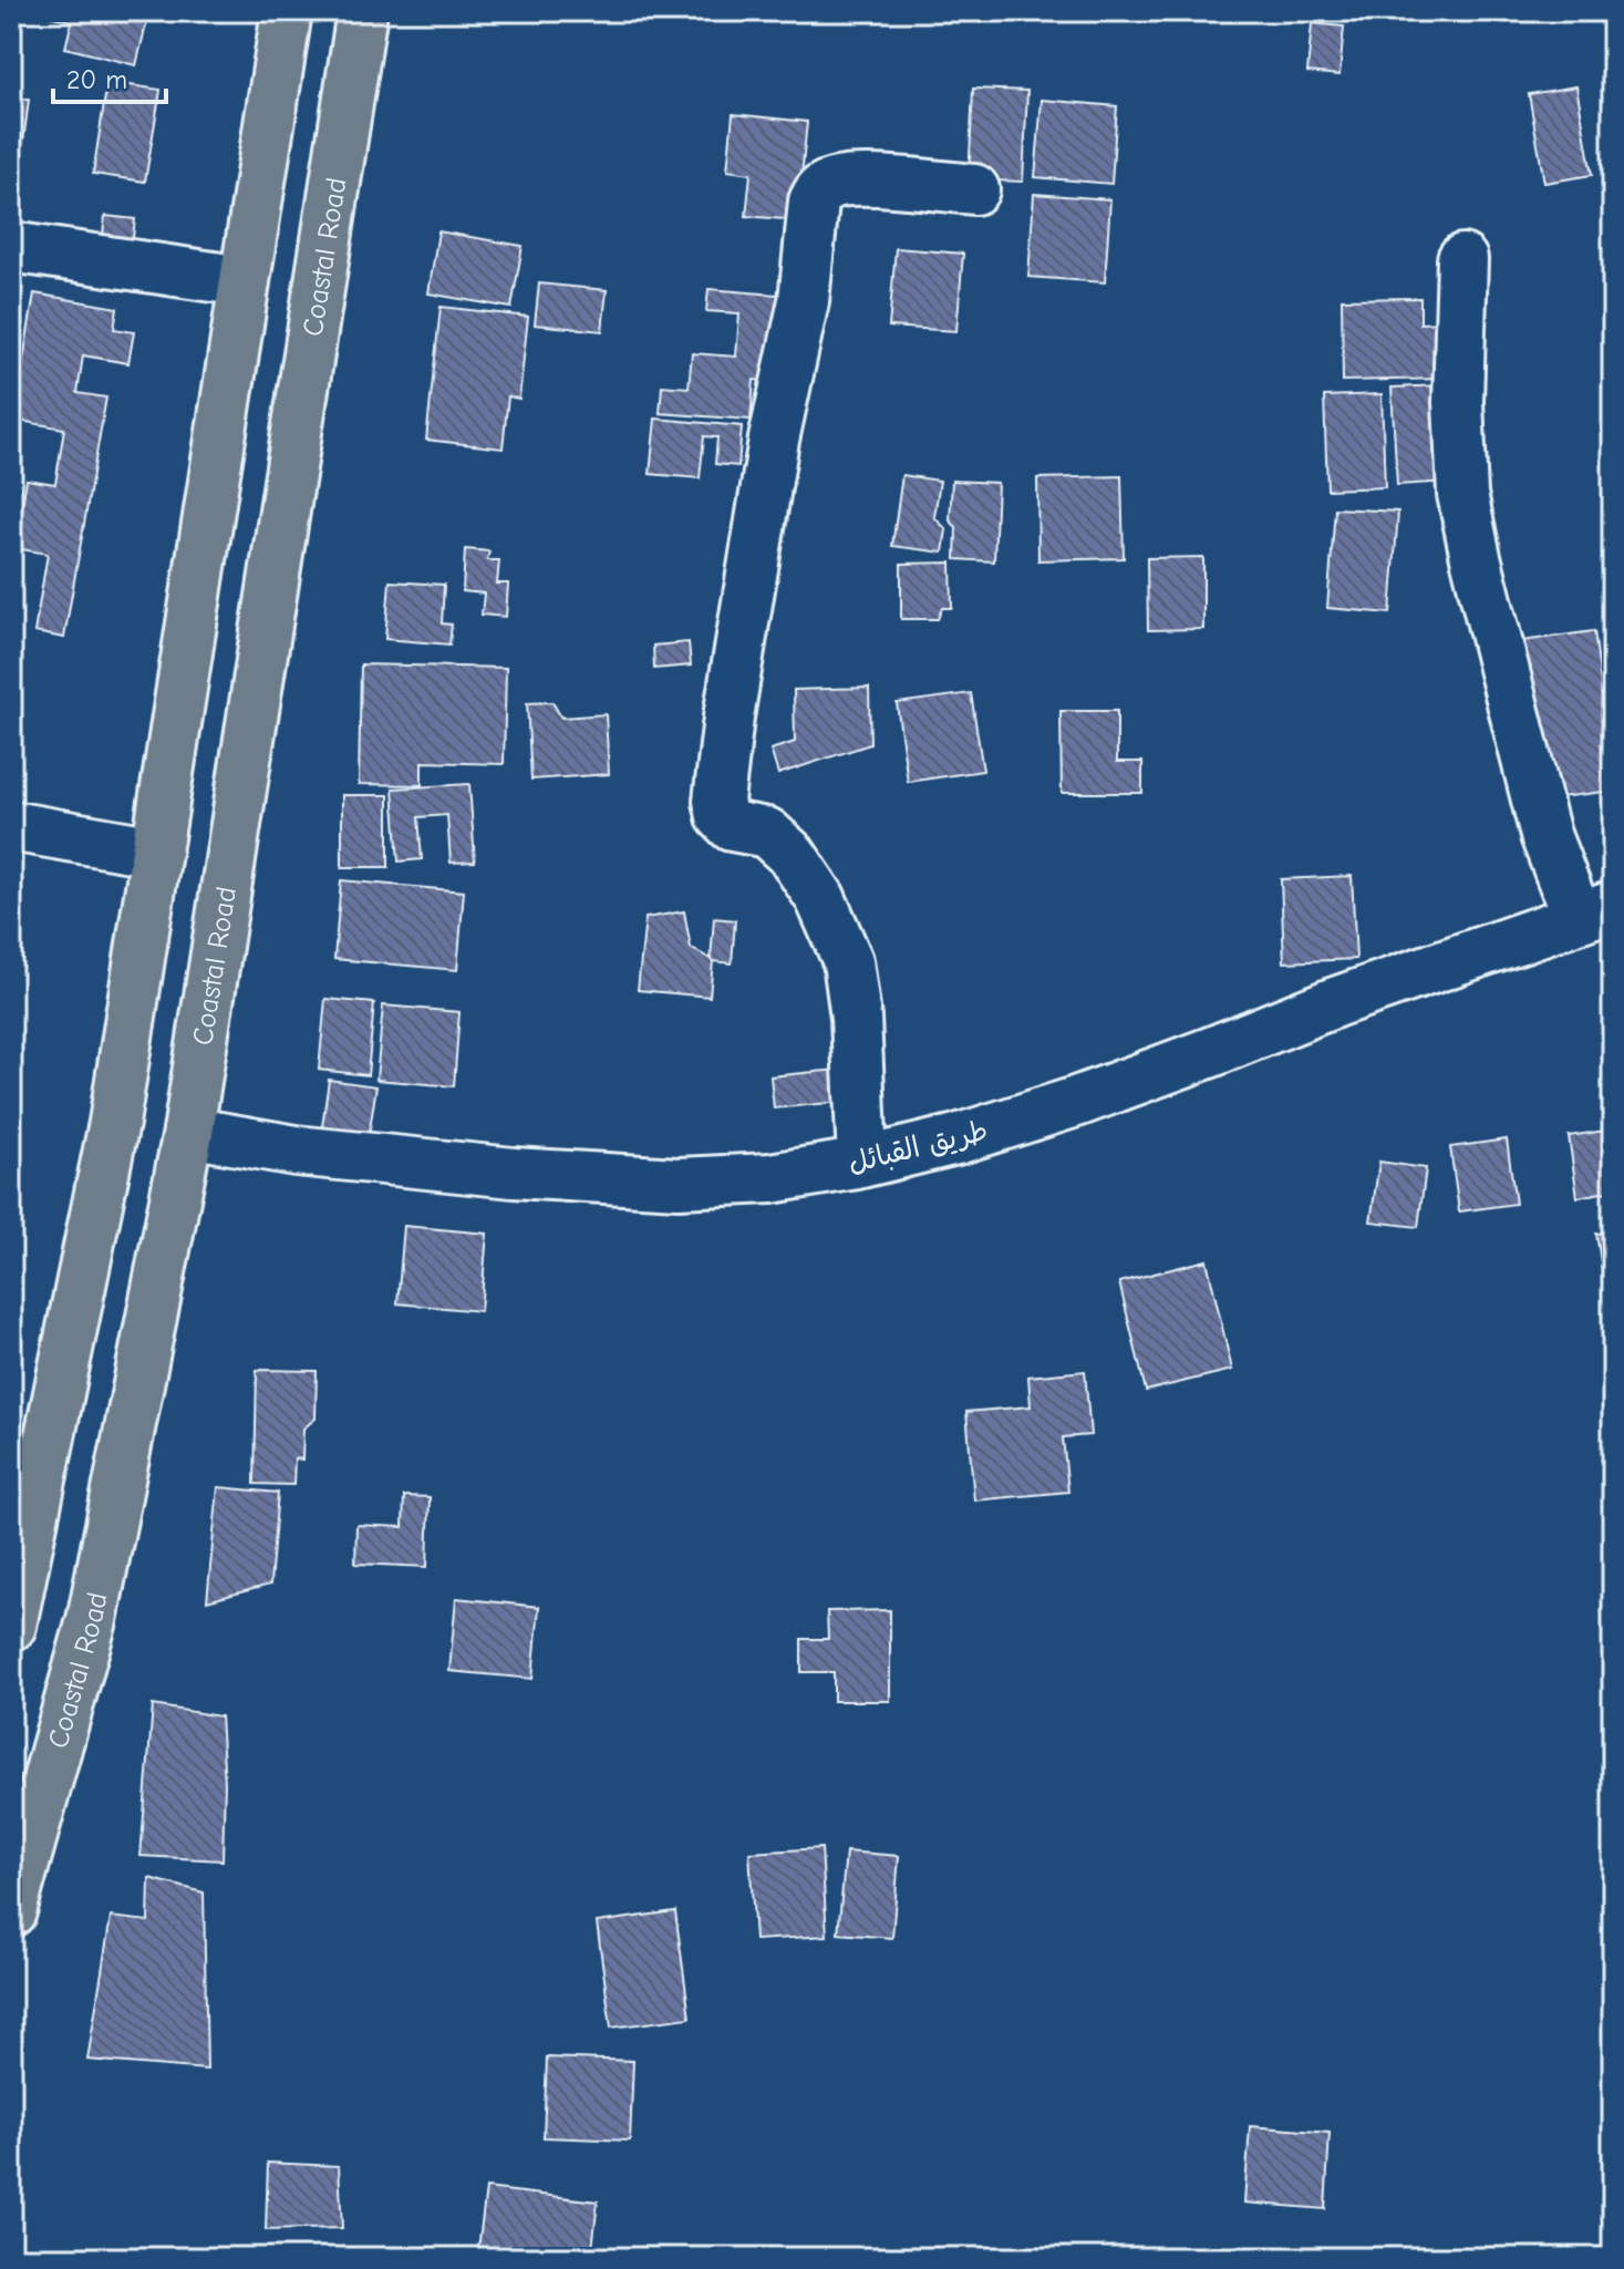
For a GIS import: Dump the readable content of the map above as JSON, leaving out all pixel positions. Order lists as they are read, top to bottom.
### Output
{
  "streets": {
    "highway": ["Coastal Road"],
    "street": ["طريق القبائل"]
  },
  "crossings": [
    ["Coastal Road", "طريق القبائل"]
  ],
  "scale_bar": "20 m"
}
